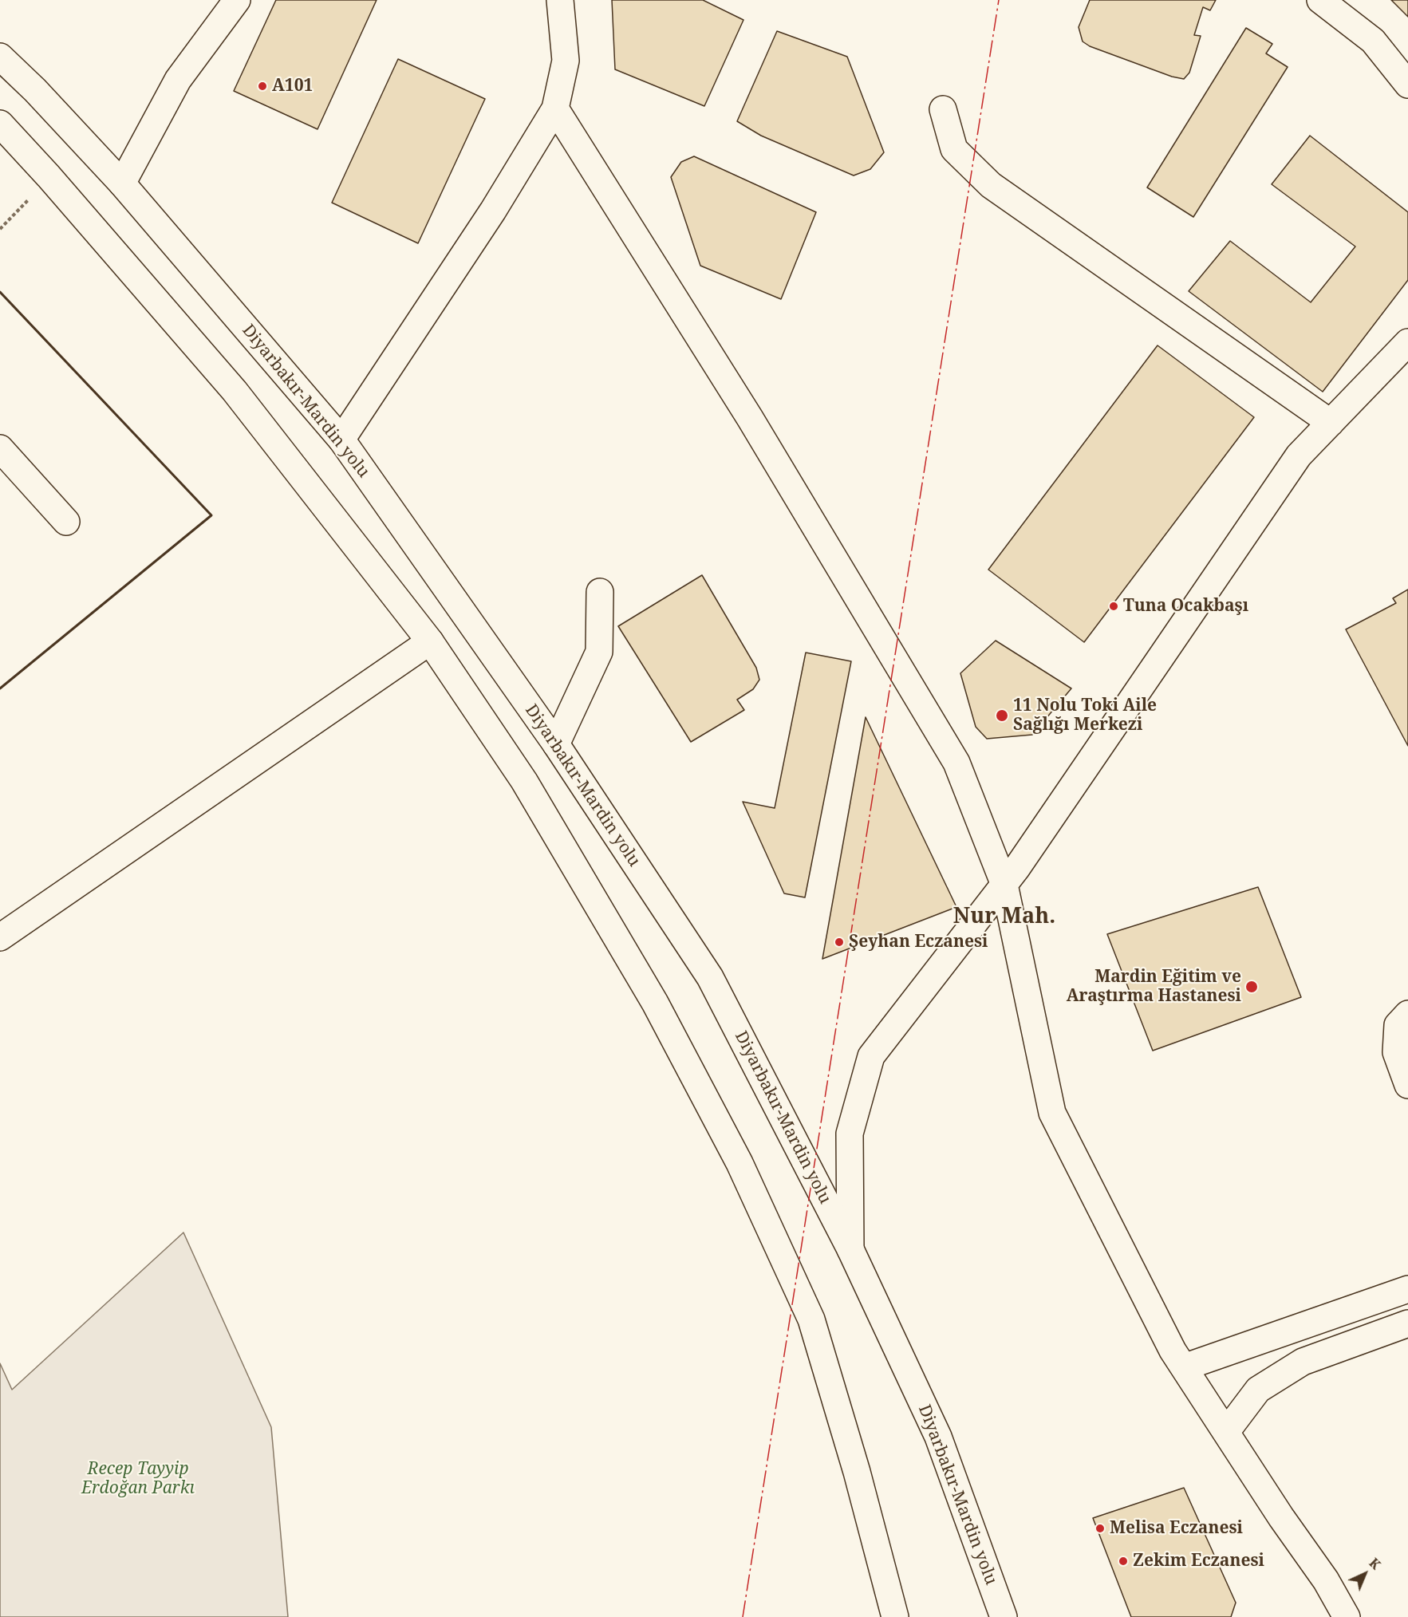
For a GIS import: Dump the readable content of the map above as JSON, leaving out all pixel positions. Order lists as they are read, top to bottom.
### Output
{
  "streets": {
    "main road": ["Diyarbakır-Mardin yolu"]
  },
  "districts": ["Nur Mah."],
  "parks": ["Recep Tayyip Erdoğan Parkı"],
  "places": [
    "A101",
    "Tuna Ocakbaşı",
    "11 Nolu Toki Aile Sağlığı Merkezi",
    "Şeyhan Eczanesi",
    "Mardin Eğitim ve Araştırma Hastanesi",
    "Melisa Eczanesi",
    "Zekim Eczanesi"
  ],
  "north": "top right"
}
